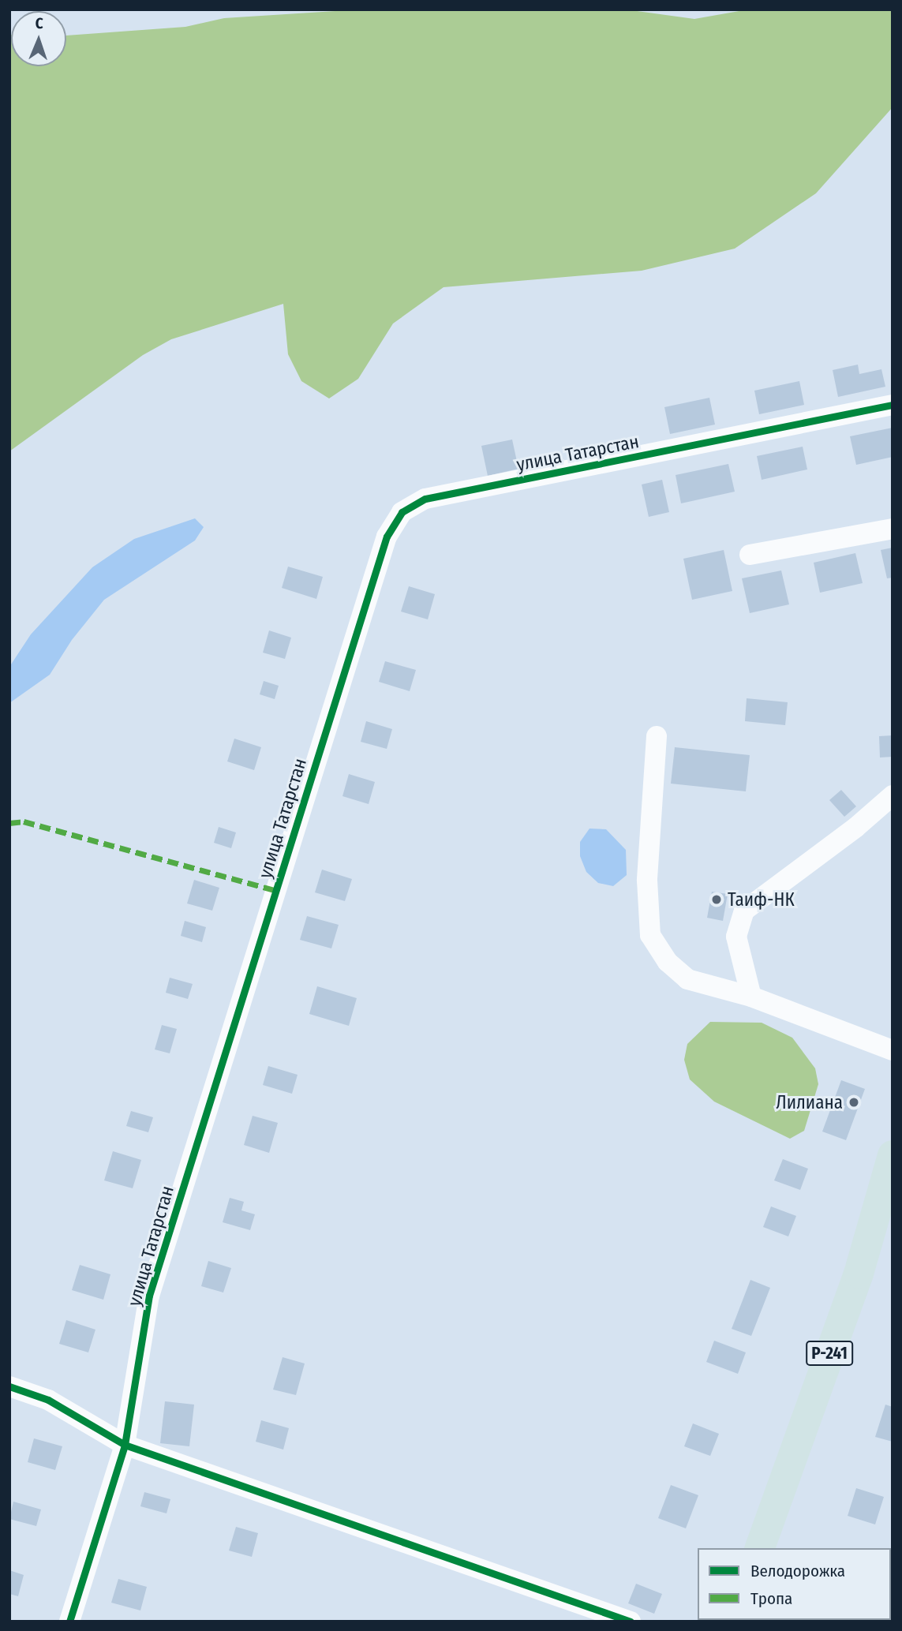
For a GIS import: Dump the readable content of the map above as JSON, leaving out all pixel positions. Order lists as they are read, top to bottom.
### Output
{
  "streets": {
    "highway": ["Р-241"],
    "street": ["улица Татарстан"]
  },
  "places": ["Таиф-НК", "Лилиана"],
  "legend": ["Велодорожка", "Тропа"],
  "north": "top"
}
